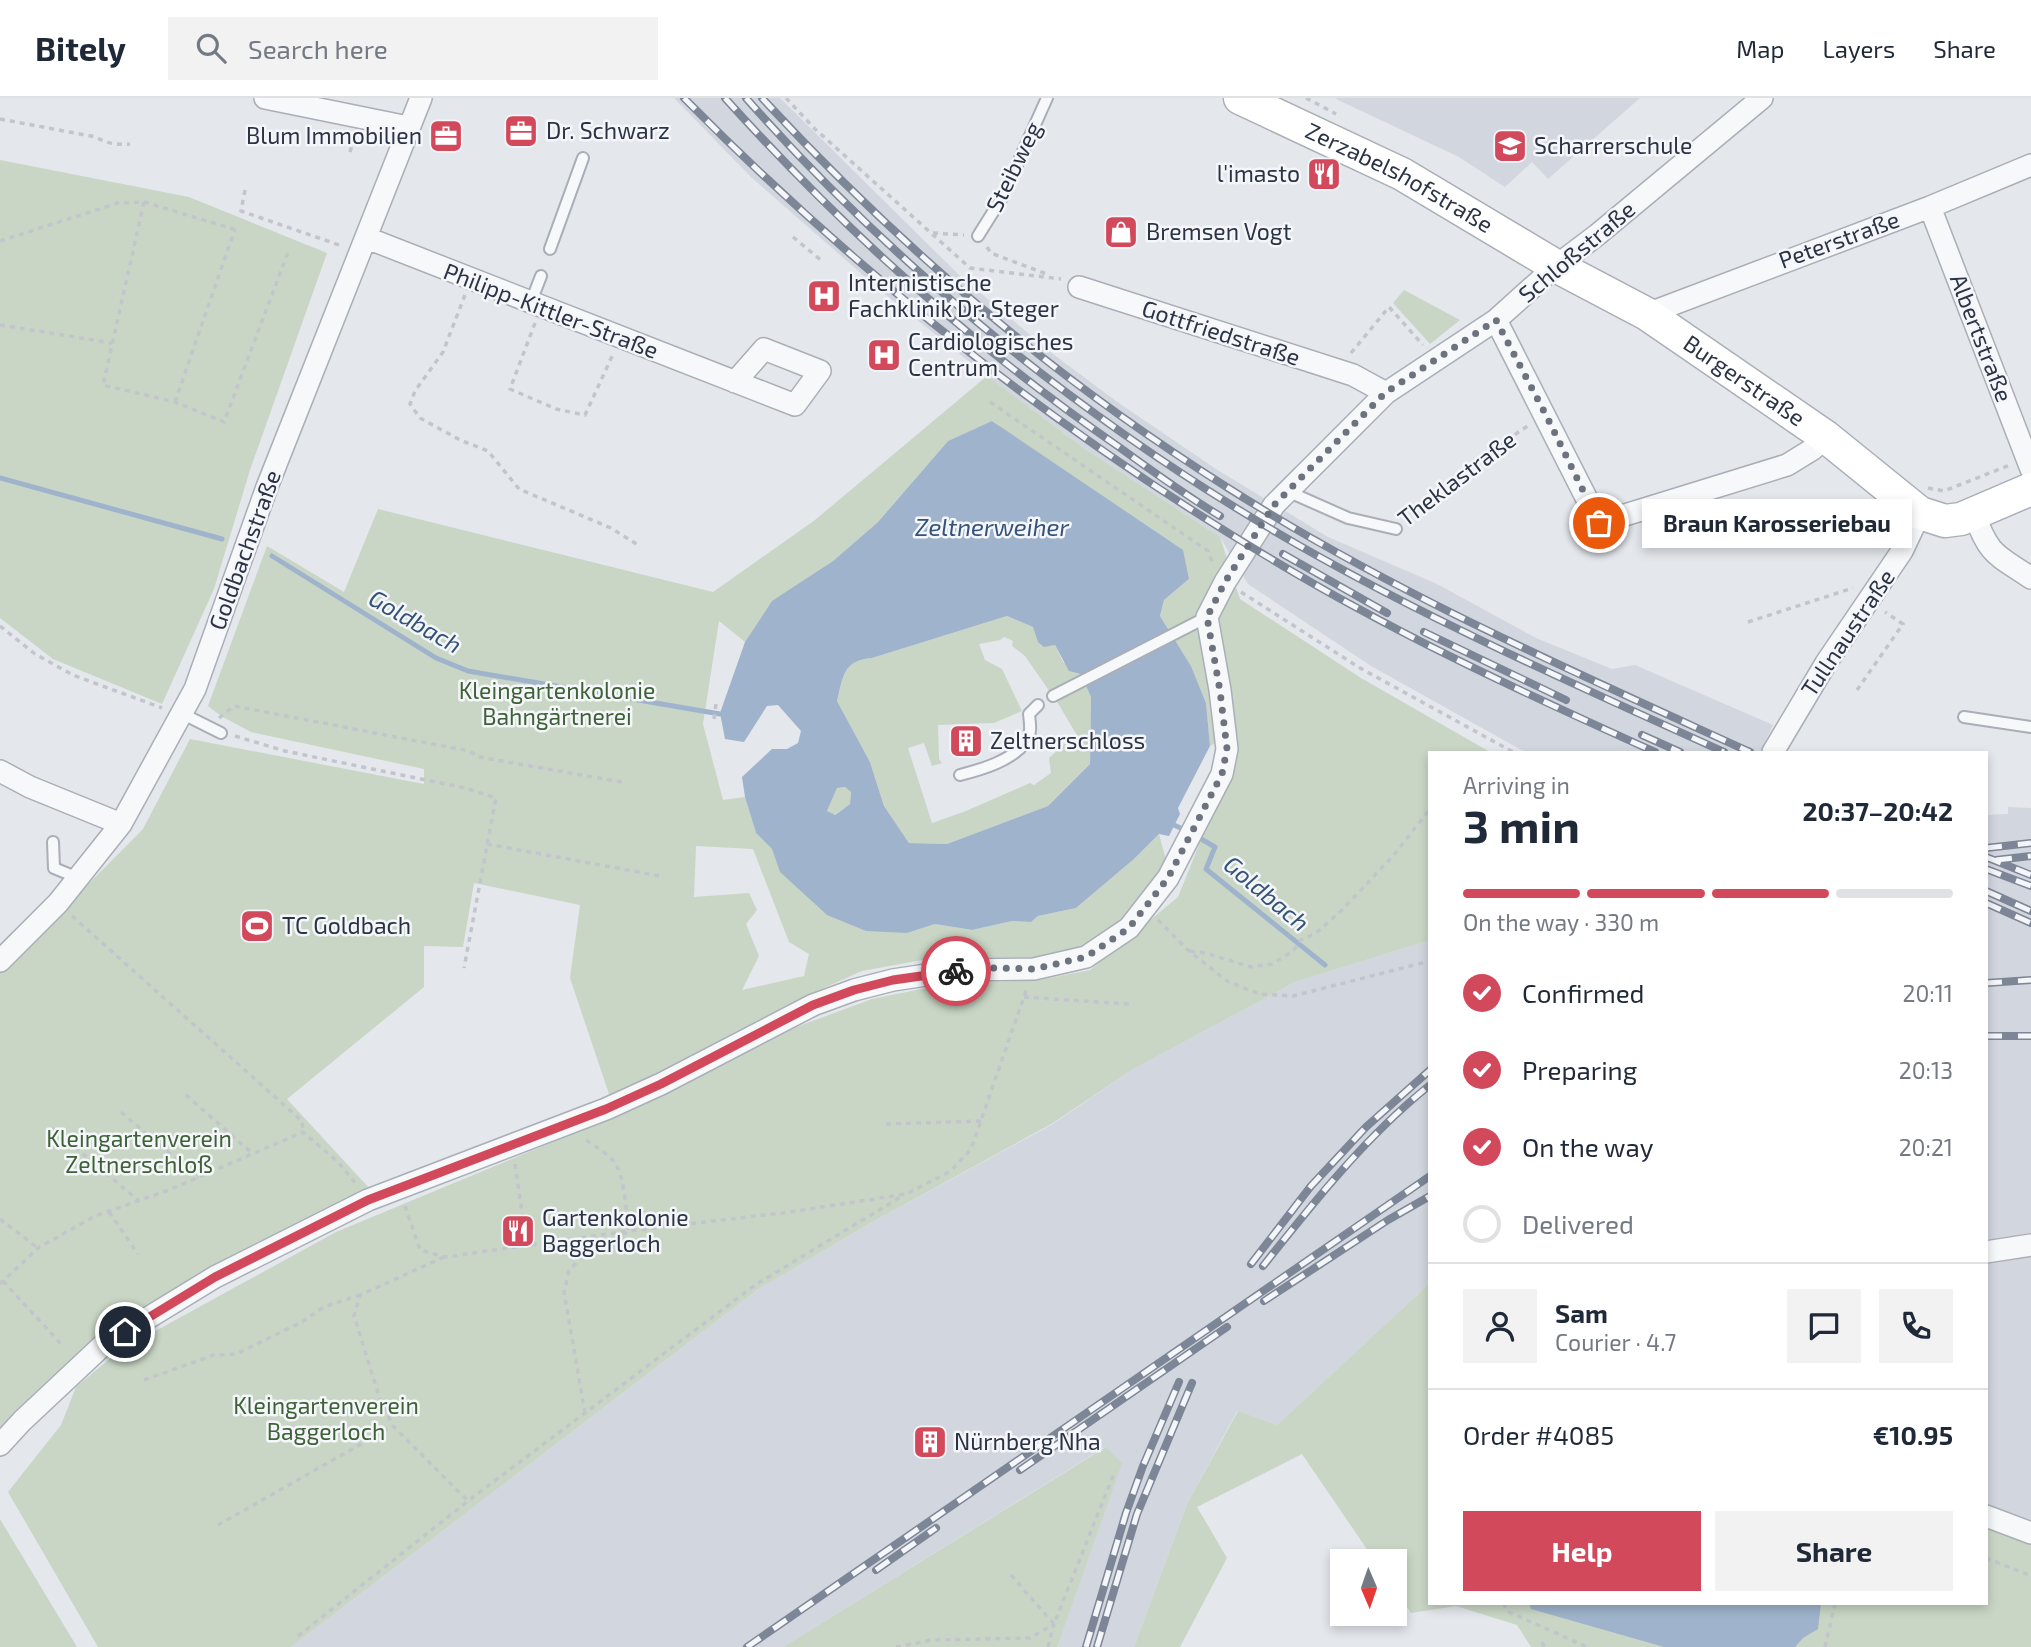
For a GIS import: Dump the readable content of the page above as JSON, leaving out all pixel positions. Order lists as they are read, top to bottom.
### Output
{
  "streets": {
    "street": [
      "Zerzabelshofstraße",
      "Peterstraße",
      "Schloßstraße",
      "Philipp-Kittler-Straße",
      "Gottfriedstraße",
      "Albertstraße",
      "Burgerstraße",
      "Goldbachstraße",
      "Tullnaustraße"
    ],
    "lane": ["Steibweg", "Theklastraße"]
  },
  "crossings": [
    ["Zerzabelshofstraße", "Schloßstraße"],
    ["Zerzabelshofstraße", "Burgerstraße"],
    ["Peterstraße", "Albertstraße"],
    ["Peterstraße", "Burgerstraße"],
    ["Schloßstraße", "Gottfriedstraße"],
    ["Schloßstraße", "Burgerstraße"],
    ["Schloßstraße", "Theklastraße"],
    ["Philipp-Kittler-Straße", "Goldbachstraße"],
    ["Burgerstraße", "Tullnaustraße"]
  ],
  "water": ["Zeltnerweiher", "Goldbach"],
  "parks": ["Kleingartenkolonie Bahngärtnerei", "Kleingartenverein Zeltnerschloß", "Kleingartenverein Baggerloch"],
  "places": {
    "office": ["Dr. Schwarz", "Blum Immobilien"],
    "school or university": ["Scharrerschule"],
    "restaurant": ["l'imasto", "Gartenkolonie Baggerloch"],
    "shop": ["Bremsen Vogt"],
    "hospital": ["Internistische Fachklinik Dr. Steger", "Cardiologisches Centrum"],
    "other": ["Braun Karosseriebau"],
    "building": ["Zeltnerschloss", "Nürnberg Nha"],
    "sports": ["TC Goldbach"]
  },
  "north": "bottom",
  "page": {
    "header": "Bitely",
    "search": "Search here",
    "nav": ["Map", "Layers", "Share"],
    "bubble": "Braun Karosseriebau",
    "heading": ["3 min", "Arriving in", "20:37–20:42"],
    "panel": [
      "Sam",
      "Courier · 4.7",
      "Order #4085",
      "€10.95"
    ],
    "bar": "On the way · 330 m",
    "list": [
      ["Confirmed", "20:11"],
      ["Preparing", "20:13"],
      ["On the way", "20:21"],
      "Delivered"
    ],
    "buttons": ["Help", "Share"]
  }
}
